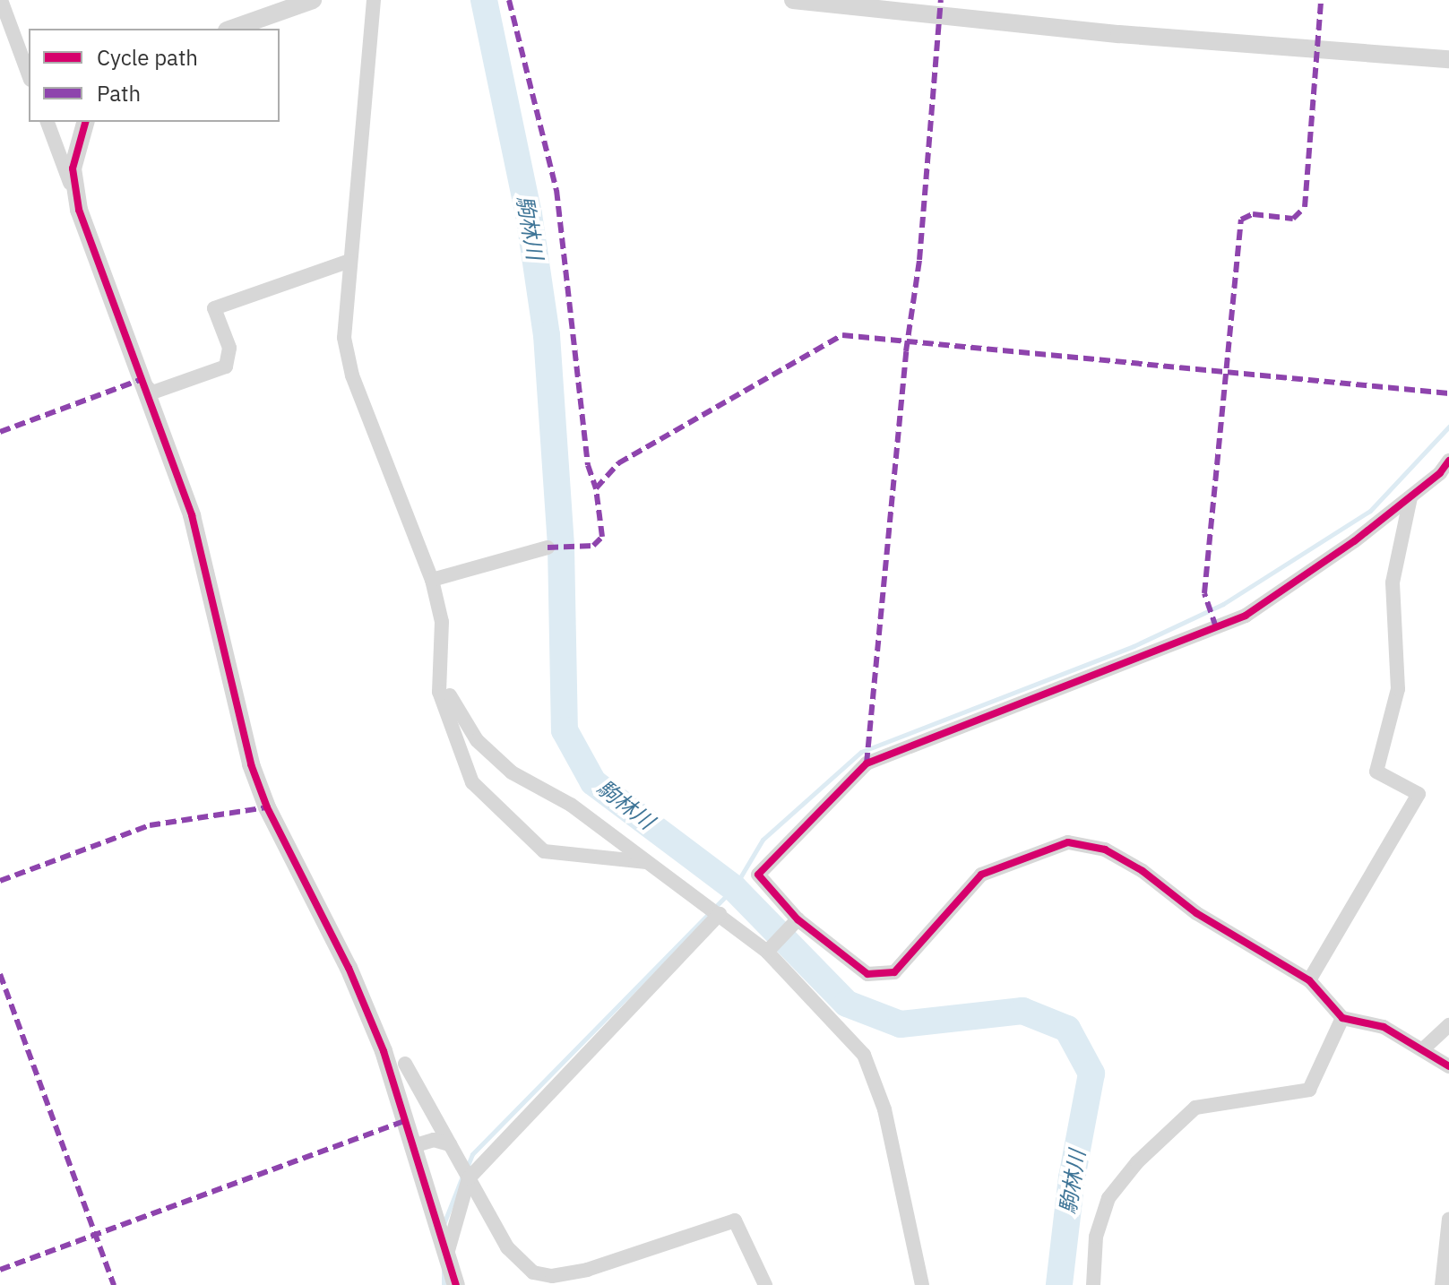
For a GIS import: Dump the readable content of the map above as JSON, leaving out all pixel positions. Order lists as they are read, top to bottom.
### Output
{
  "water": ["駒林川"],
  "legend": ["Cycle path", "Path"]
}
